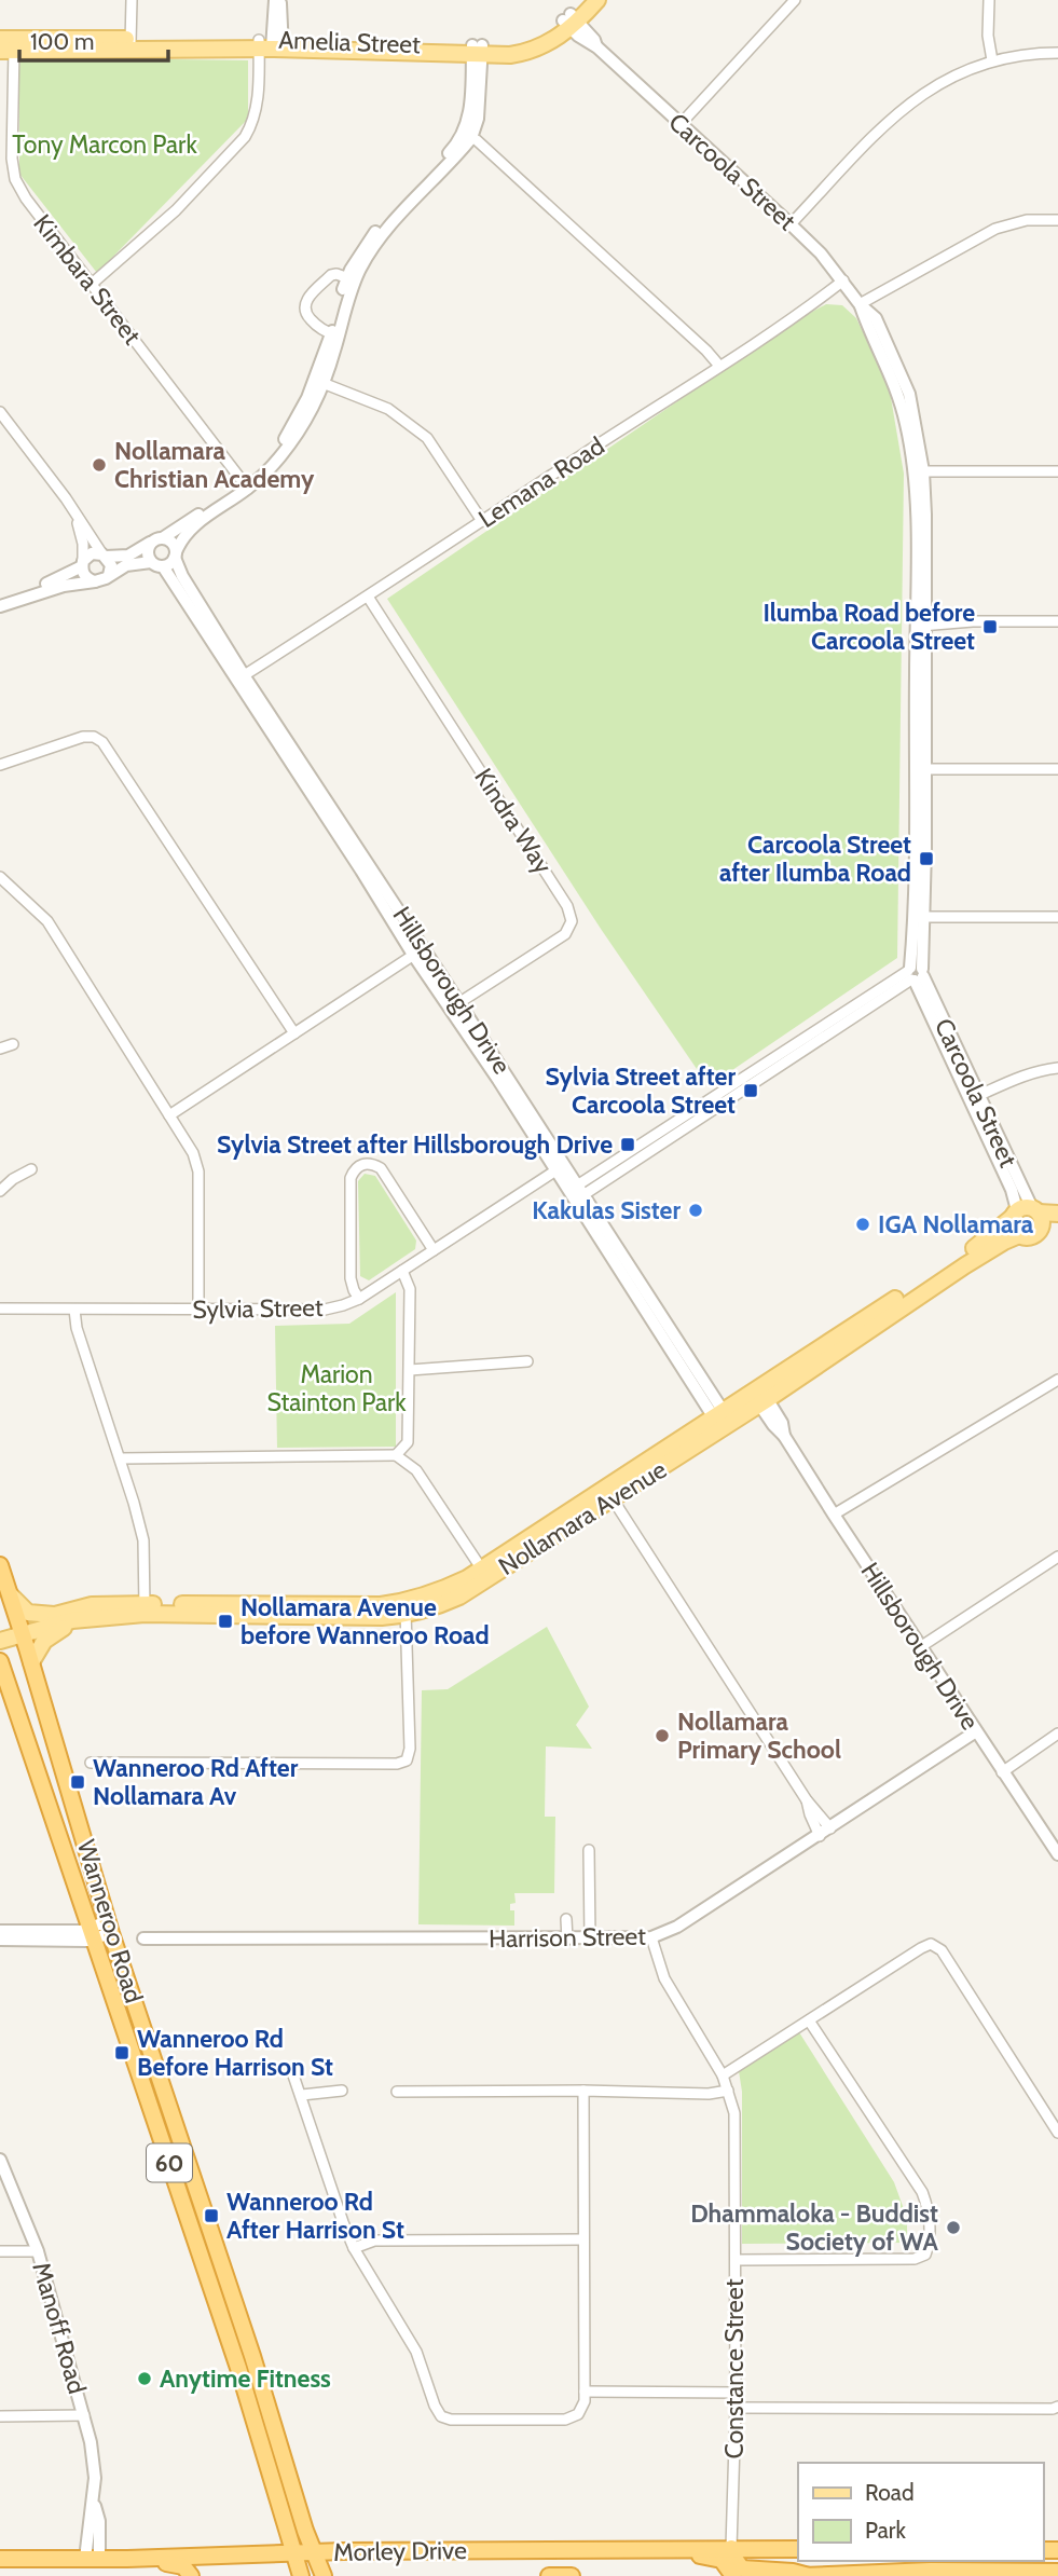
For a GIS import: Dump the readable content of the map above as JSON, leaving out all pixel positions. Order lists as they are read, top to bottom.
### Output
{
  "streets": {
    "highway": ["Wanneroo Road", "60", "Morley Drive"],
    "main road": ["Amelia Street", "Nollamara Avenue"],
    "street": [
      "Carcoola Street",
      "Kimbara Street",
      "Lemana Road",
      "Kindra Way",
      "Hillsborough Drive",
      "Sylvia Street",
      "Harrison Street",
      "Manoff Road",
      "Constance Street"
    ]
  },
  "crossings": [
    ["Amelia Street", "Carcoola Street"],
    ["Amelia Street", "Kimbara Street"],
    ["Carcoola Street", "Lemana Road"],
    ["Carcoola Street", "Nollamara Avenue"],
    ["Lemana Road", "Kindra Way"],
    ["Lemana Road", "Hillsborough Drive"],
    ["Kindra Way", "Hillsborough Drive"],
    ["Hillsborough Drive", "Sylvia Street"],
    ["Hillsborough Drive", "Nollamara Avenue"],
    ["Hillsborough Drive", "Harrison Street"],
    ["Nollamara Avenue", "Wanneroo Road"],
    ["Wanneroo Road", "Morley Drive"],
    ["Harrison Street", "Constance Street"],
    ["Manoff Road", "Morley Drive"],
    ["Constance Street", "Morley Drive"]
  ],
  "parks": ["Tony Marcon Park", "Marion Stainton Park"],
  "places": {
    "other": [
      "Nollamara Christian Academy",
      "Kakulas Sister",
      "IGA Nollamara",
      "Nollamara Primary School",
      "Dhammaloka - Buddist Society of WA",
      "Anytime Fitness"
    ],
    "transit": [
      "Ilumba Road before Carcoola Street",
      "Carcoola Street after Ilumba Road",
      "Sylvia Street after Carcoola Street",
      "Sylvia Street after Hillsborough Drive",
      "Nollamara Avenue before Wanneroo Road",
      "Wanneroo Rd After Nollamara Av",
      "Wanneroo Rd Before Harrison St",
      "Wanneroo Rd After Harrison St"
    ]
  },
  "legend": ["Road", "Park"],
  "scale_bar": "100 m"
}
